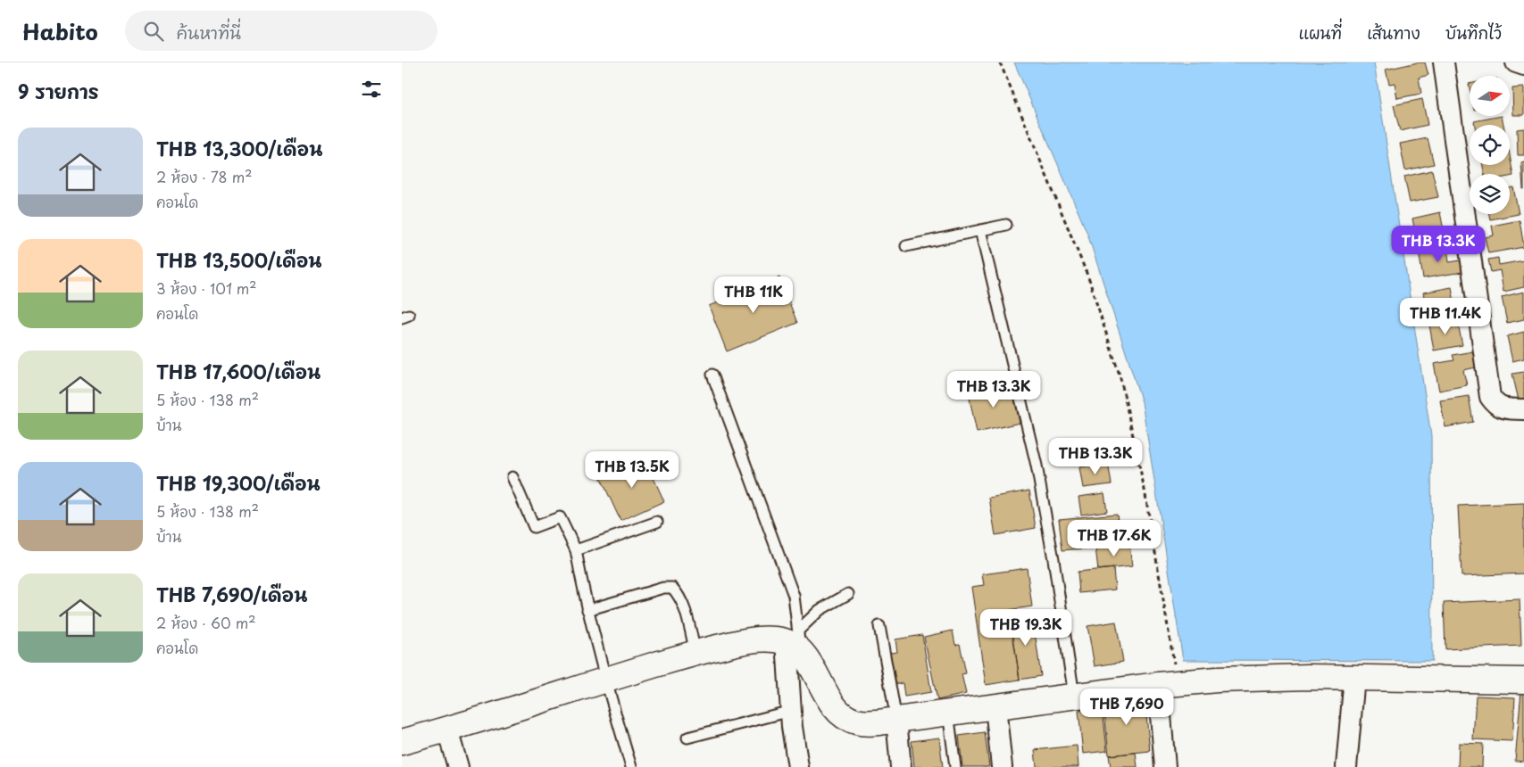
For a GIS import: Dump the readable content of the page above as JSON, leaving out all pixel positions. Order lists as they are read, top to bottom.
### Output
{
  "north": "right",
  "page": {
    "header": "Habito",
    "search": "ค้นหาที่นี่",
    "nav": ["แผนที่", "เส้นทาง", "บันทึกไว้"],
    "heading": "9 รายการ",
    "list": [
      {
        "name": "THB 13,300/เดือน",
        "note": "2 ห้อง · 78 m² · คอนโด"
      },
      {
        "name": "THB 13,500/เดือน",
        "note": "3 ห้อง · 101 m² · คอนโด"
      },
      {
        "name": "THB 17,600/เดือน",
        "note": "5 ห้อง · 138 m² · บ้าน"
      },
      {
        "name": "THB 19,300/เดือน",
        "note": "5 ห้อง · 138 m² · บ้าน"
      },
      {
        "name": "THB 7,690/เดือน",
        "note": "2 ห้อง · 60 m² · คอนโด"
      }
    ],
    "price": [
      "THB 13.3K",
      "THB 11K",
      "THB 11.4K",
      "THB 13.3K",
      "THB 13.3K",
      "THB 13.5K",
      "THB 17.6K",
      "THB 19.3K",
      "THB 7,690"
    ]
  }
}
